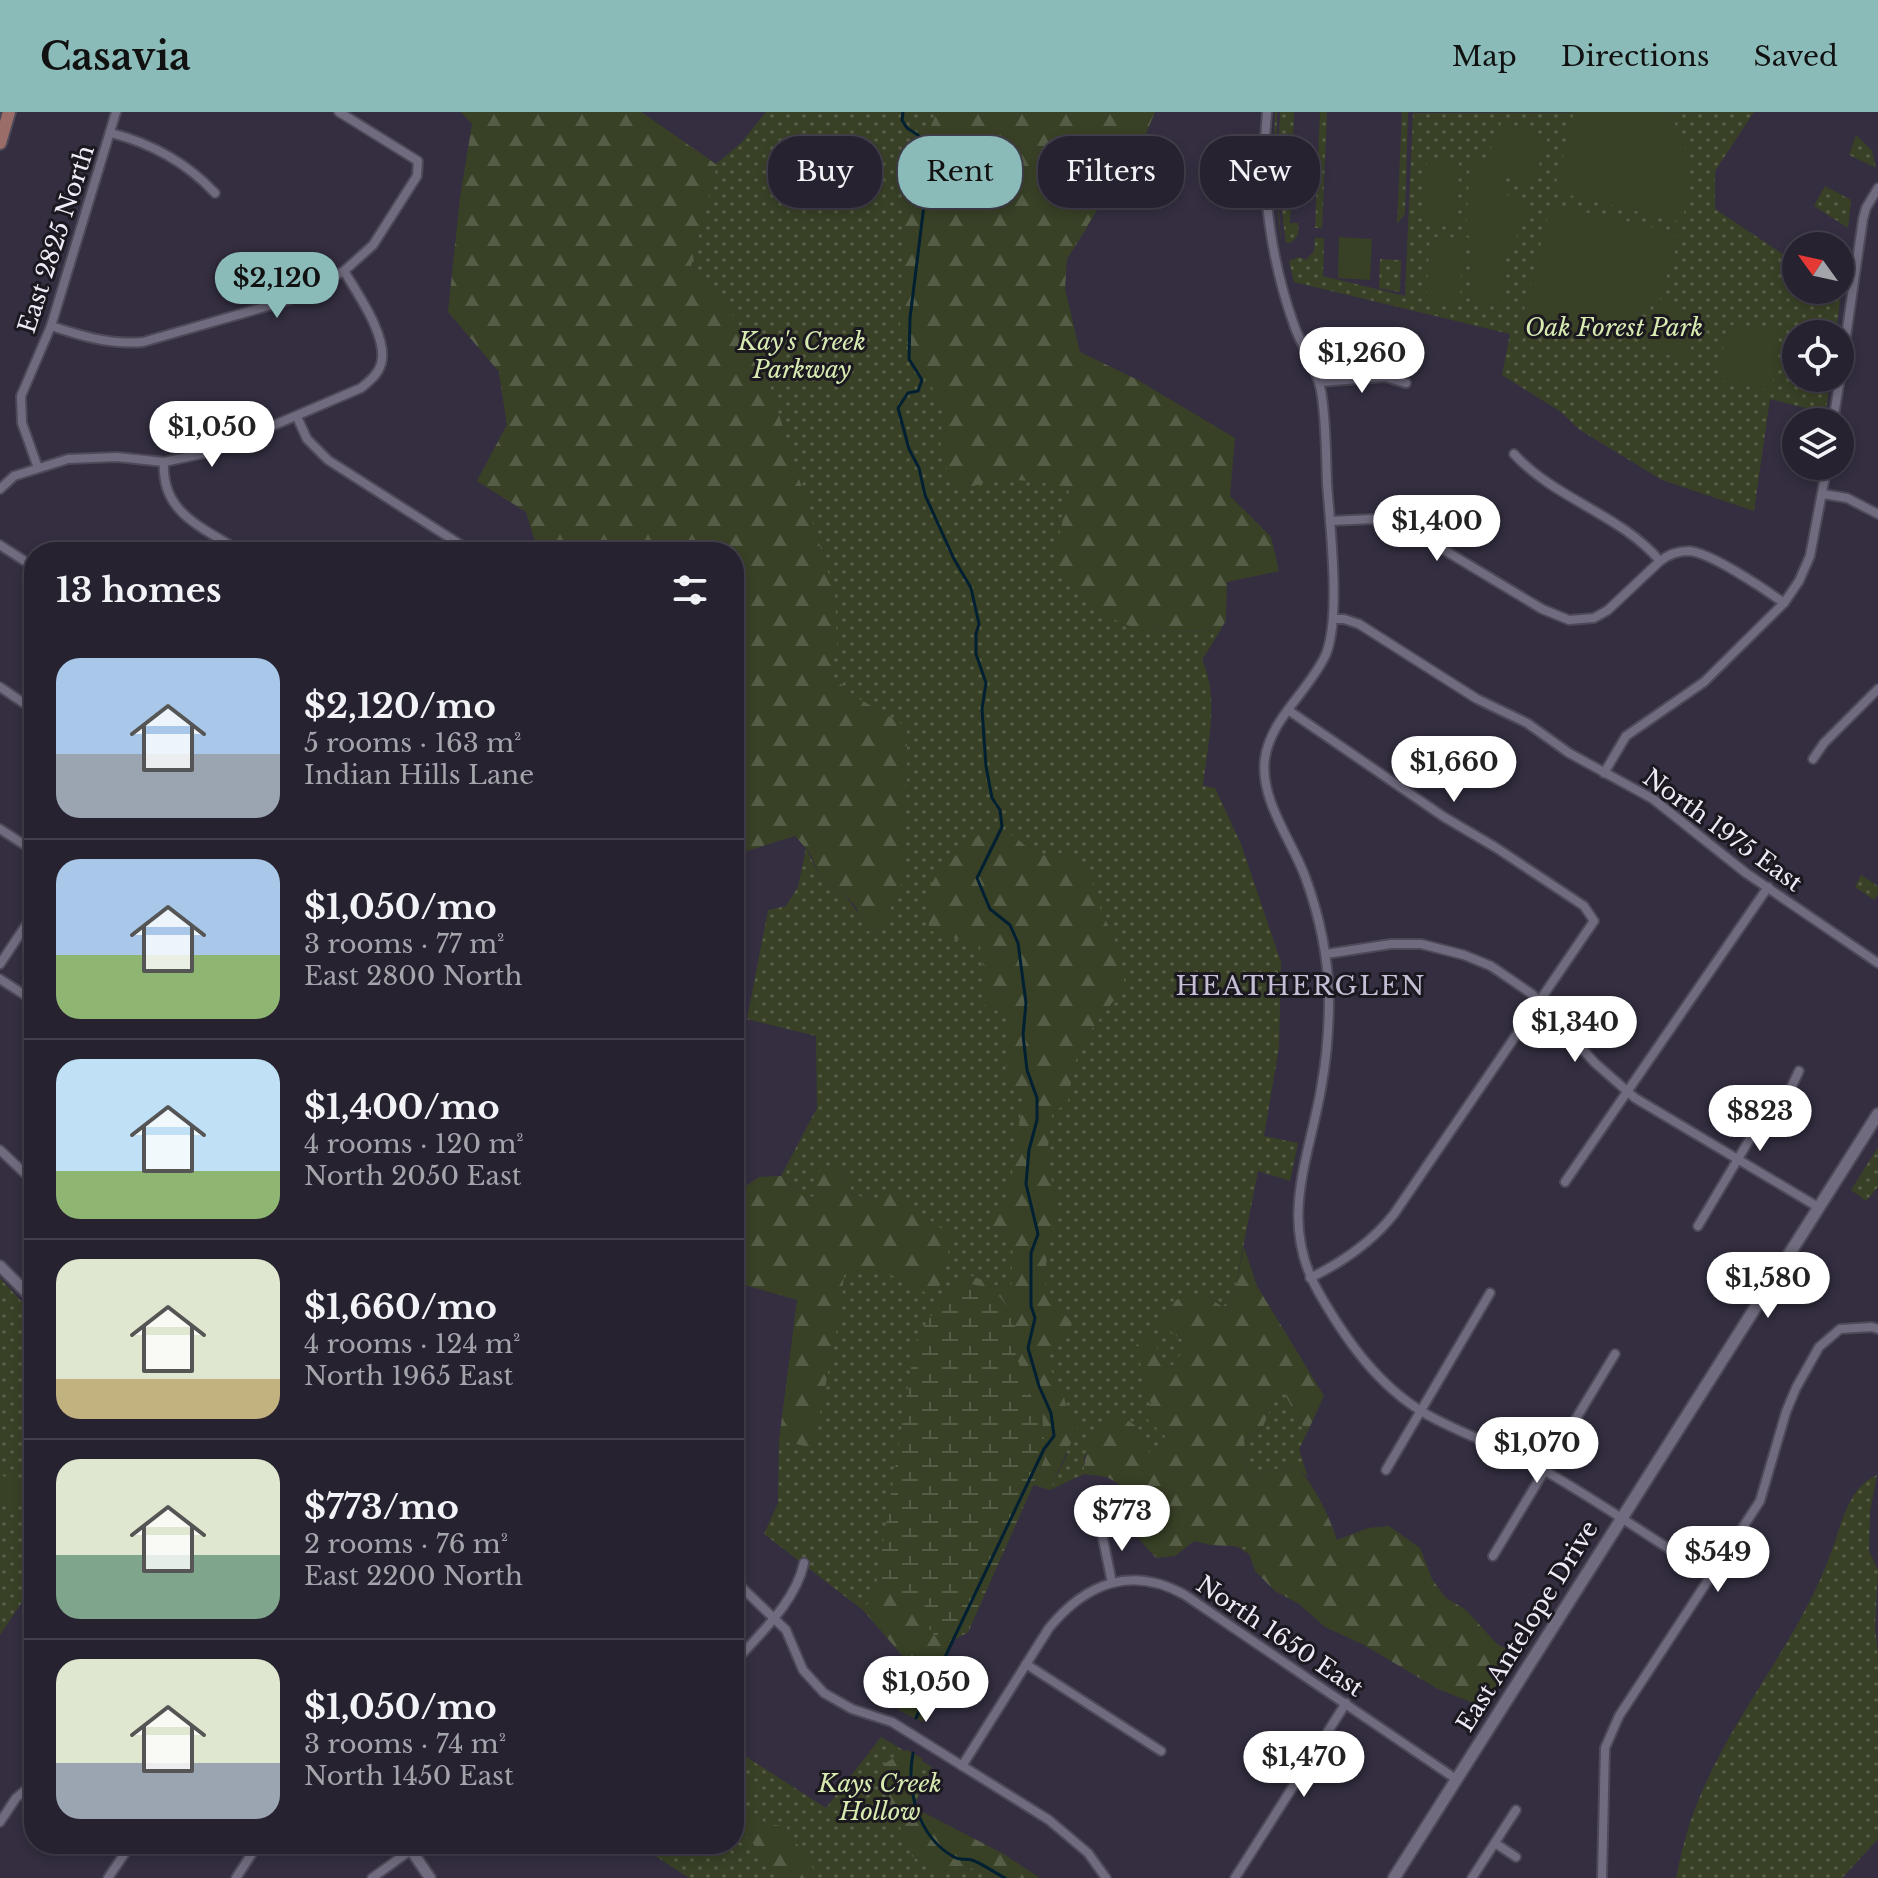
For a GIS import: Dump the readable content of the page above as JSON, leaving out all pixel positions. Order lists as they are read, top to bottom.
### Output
{
  "streets": {
    "main road": ["East Antelope Drive"],
    "street": ["East 2825 North", "North 1975 East", "North 1650 East"]
  },
  "crossings": [
    ["East Antelope Drive", "North 1650 East"]
  ],
  "districts": ["HEATHERGLEN"],
  "parks": ["Oak Forest Park", "Kay's Creek Parkway", "Kays Creek Hollow"],
  "north": "top left",
  "page": {
    "header": "Casavia",
    "nav": ["Map", "Directions", "Saved"],
    "chip": [
      "Buy",
      "Rent",
      "Filters",
      "New"
    ],
    "price": [
      "$2,120",
      "$1,260",
      "$1,050",
      "$1,400",
      "$1,660",
      "$1,340",
      "$823",
      "$1,580",
      "$1,070",
      "$773",
      "$549",
      "$1,050",
      "$1,470"
    ],
    "heading": "13 homes",
    "list": [
      {
        "name": "$2,120/mo",
        "note": "5 rooms · 163 m² · Indian Hills Lane"
      },
      {
        "name": "$1,050/mo",
        "note": "3 rooms · 77 m² · East 2800 North"
      },
      {
        "name": "$1,400/mo",
        "note": "4 rooms · 120 m² · North 2050 East"
      },
      {
        "name": "$1,660/mo",
        "note": "4 rooms · 124 m² · North 1965 East"
      },
      {
        "name": "$773/mo",
        "note": "2 rooms · 76 m² · East 2200 North"
      },
      {
        "name": "$1,050/mo",
        "note": "3 rooms · 74 m² · North 1450 East"
      }
    ]
  }
}
